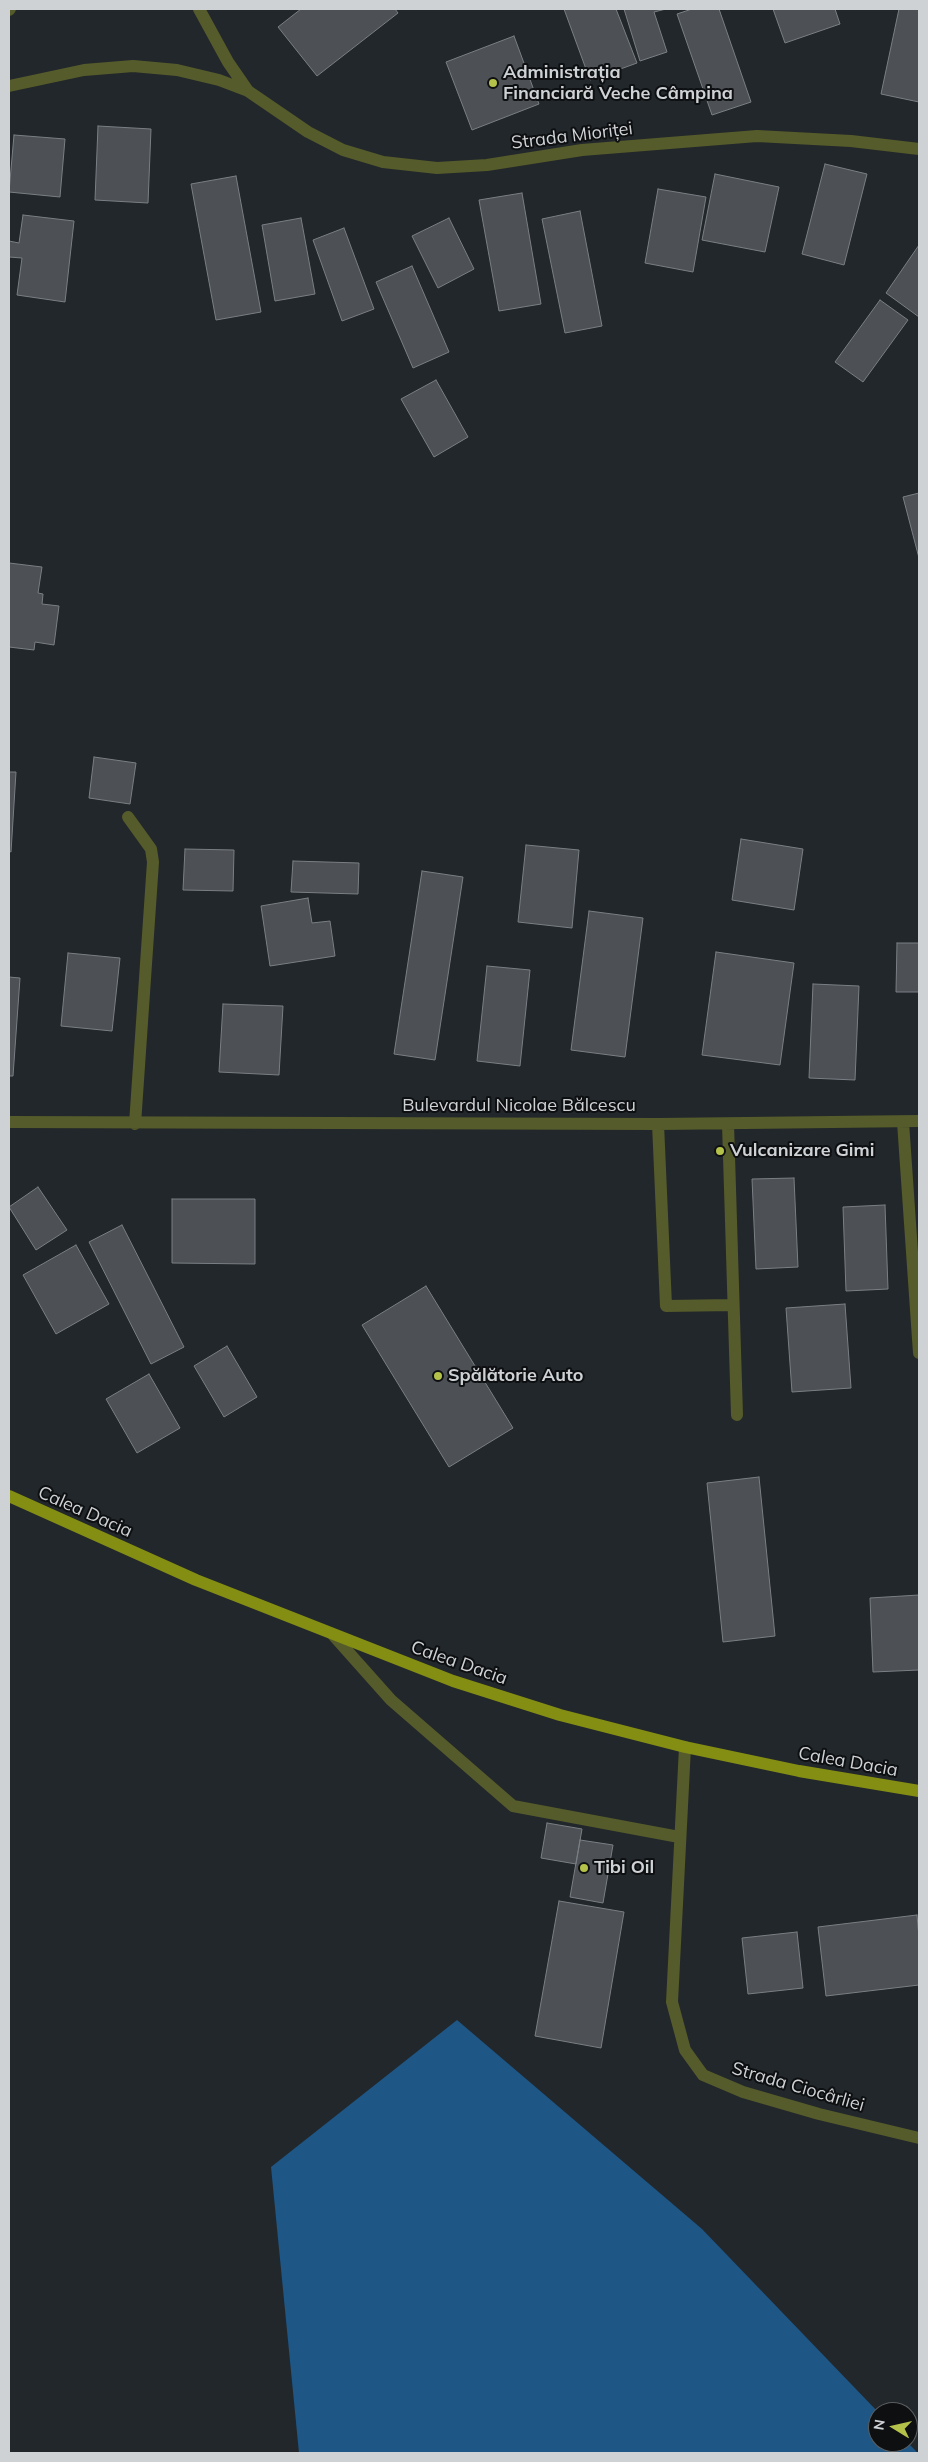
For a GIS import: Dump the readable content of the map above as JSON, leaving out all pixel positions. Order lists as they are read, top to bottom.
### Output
{
  "streets": {
    "main road": ["Calea Dacia"],
    "street": ["Strada Mioriței", "Bulevardul Nicolae Bălcescu", "Strada Ciocârliei"]
  },
  "crossings": [
    ["Calea Dacia", "Strada Ciocârliei"]
  ],
  "places": [
    "Administrația Financiară Veche Câmpina",
    "Vulcanizare Gimi",
    "Spălătorie Auto",
    "Tibi Oil"
  ],
  "north": "left"
}
